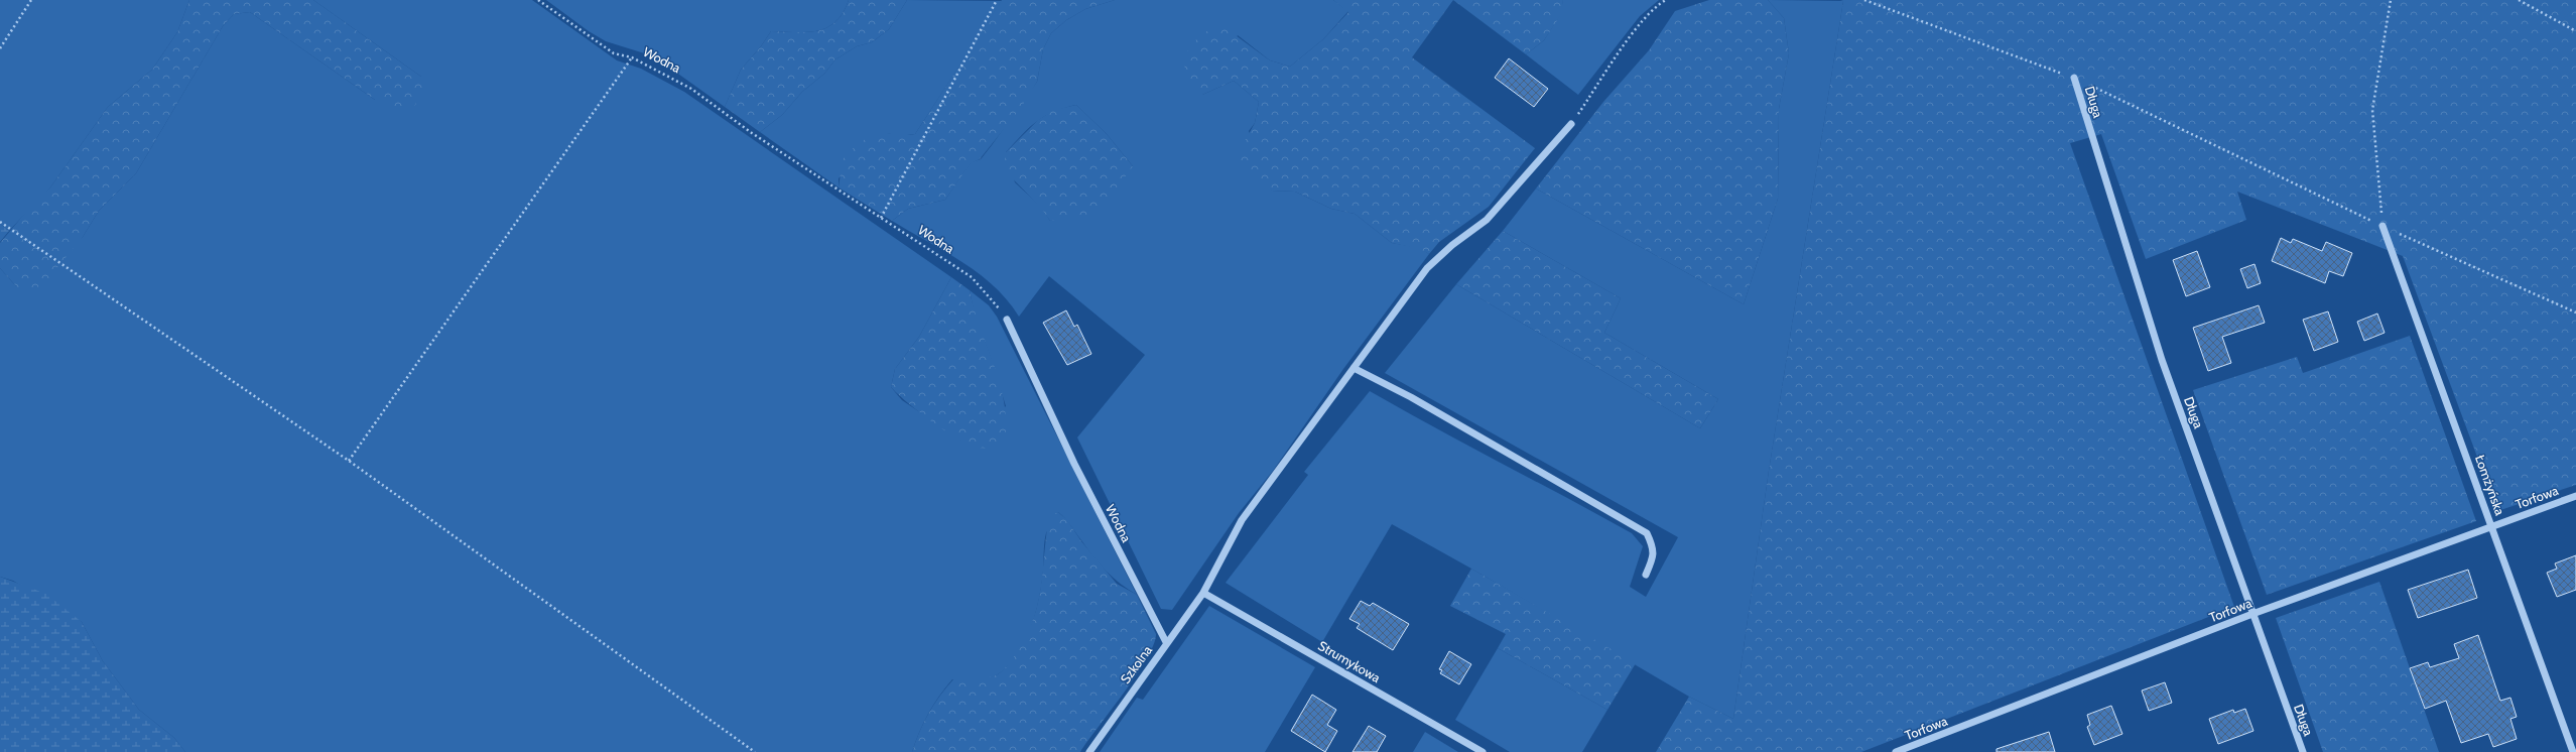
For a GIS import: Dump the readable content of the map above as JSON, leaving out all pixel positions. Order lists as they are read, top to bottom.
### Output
{
  "streets": {
    "street": [
      "Wodna",
      "Długa",
      "Łomżyńska",
      "Torfowa",
      "Strumykowa",
      "Szkolna"
    ]
  },
  "crossings": [
    ["Wodna", "Szkolna"],
    ["Długa", "Torfowa"],
    ["Łomżyńska", "Torfowa"],
    ["Strumykowa", "Szkolna"]
  ]
}
